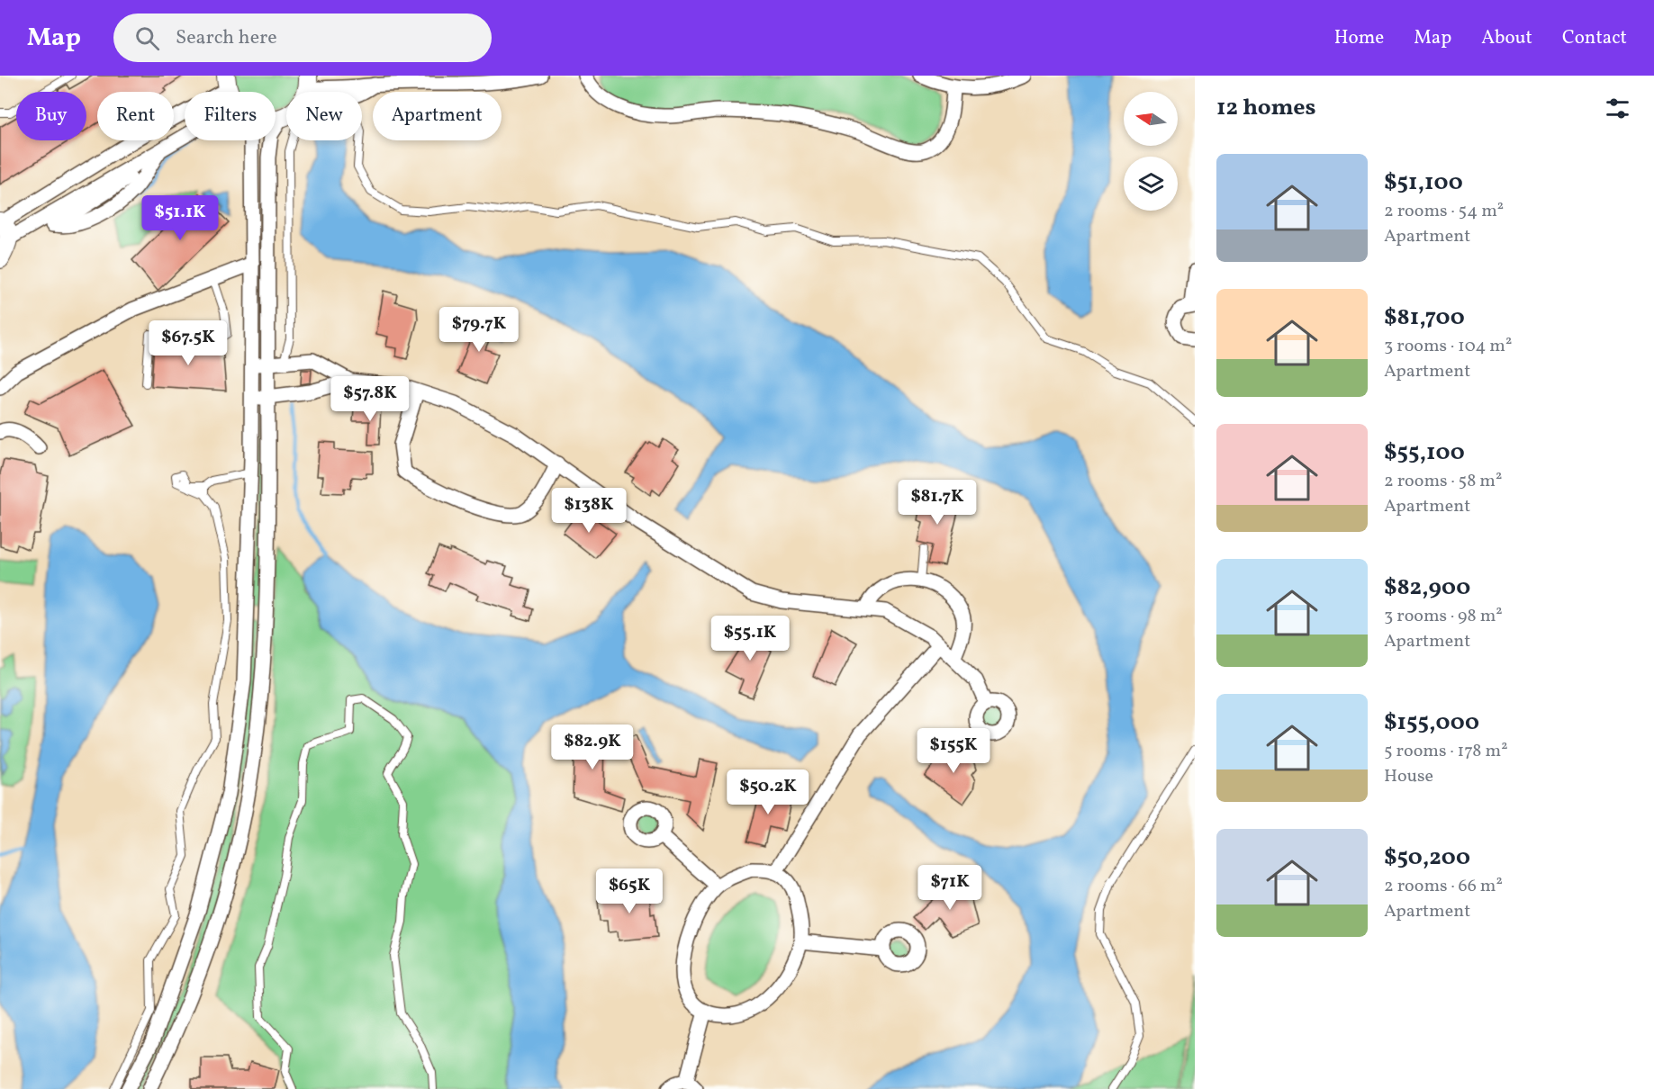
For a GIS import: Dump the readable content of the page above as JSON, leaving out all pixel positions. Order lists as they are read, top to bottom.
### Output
{
  "north": "left",
  "page": {
    "header": "Map",
    "search": "Search here",
    "nav": [
      "Home",
      "Map",
      "About",
      "Contact"
    ],
    "heading": "12 homes",
    "chip": [
      "Buy",
      "Rent",
      "Filters",
      "New",
      "Apartment"
    ],
    "list": [
      {
        "name": "$51,100",
        "note": "2 rooms · 54 m² · Apartment"
      },
      {
        "name": "$81,700",
        "note": "3 rooms · 104 m² · Apartment"
      },
      {
        "name": "$55,100",
        "note": "2 rooms · 58 m² · Apartment"
      },
      {
        "name": "$82,900",
        "note": "3 rooms · 98 m² · Apartment"
      },
      {
        "name": "$155,000",
        "note": "5 rooms · 178 m² · House"
      },
      {
        "name": "$50,200",
        "note": "2 rooms · 66 m² · Apartment"
      }
    ],
    "price": [
      "$51.1K",
      "$79.7K",
      "$67.5K",
      "$57.8K",
      "$81.7K",
      "$138K",
      "$55.1K",
      "$82.9K",
      "$155K",
      "$50.2K",
      "$71K",
      "$65K"
    ]
  }
}
